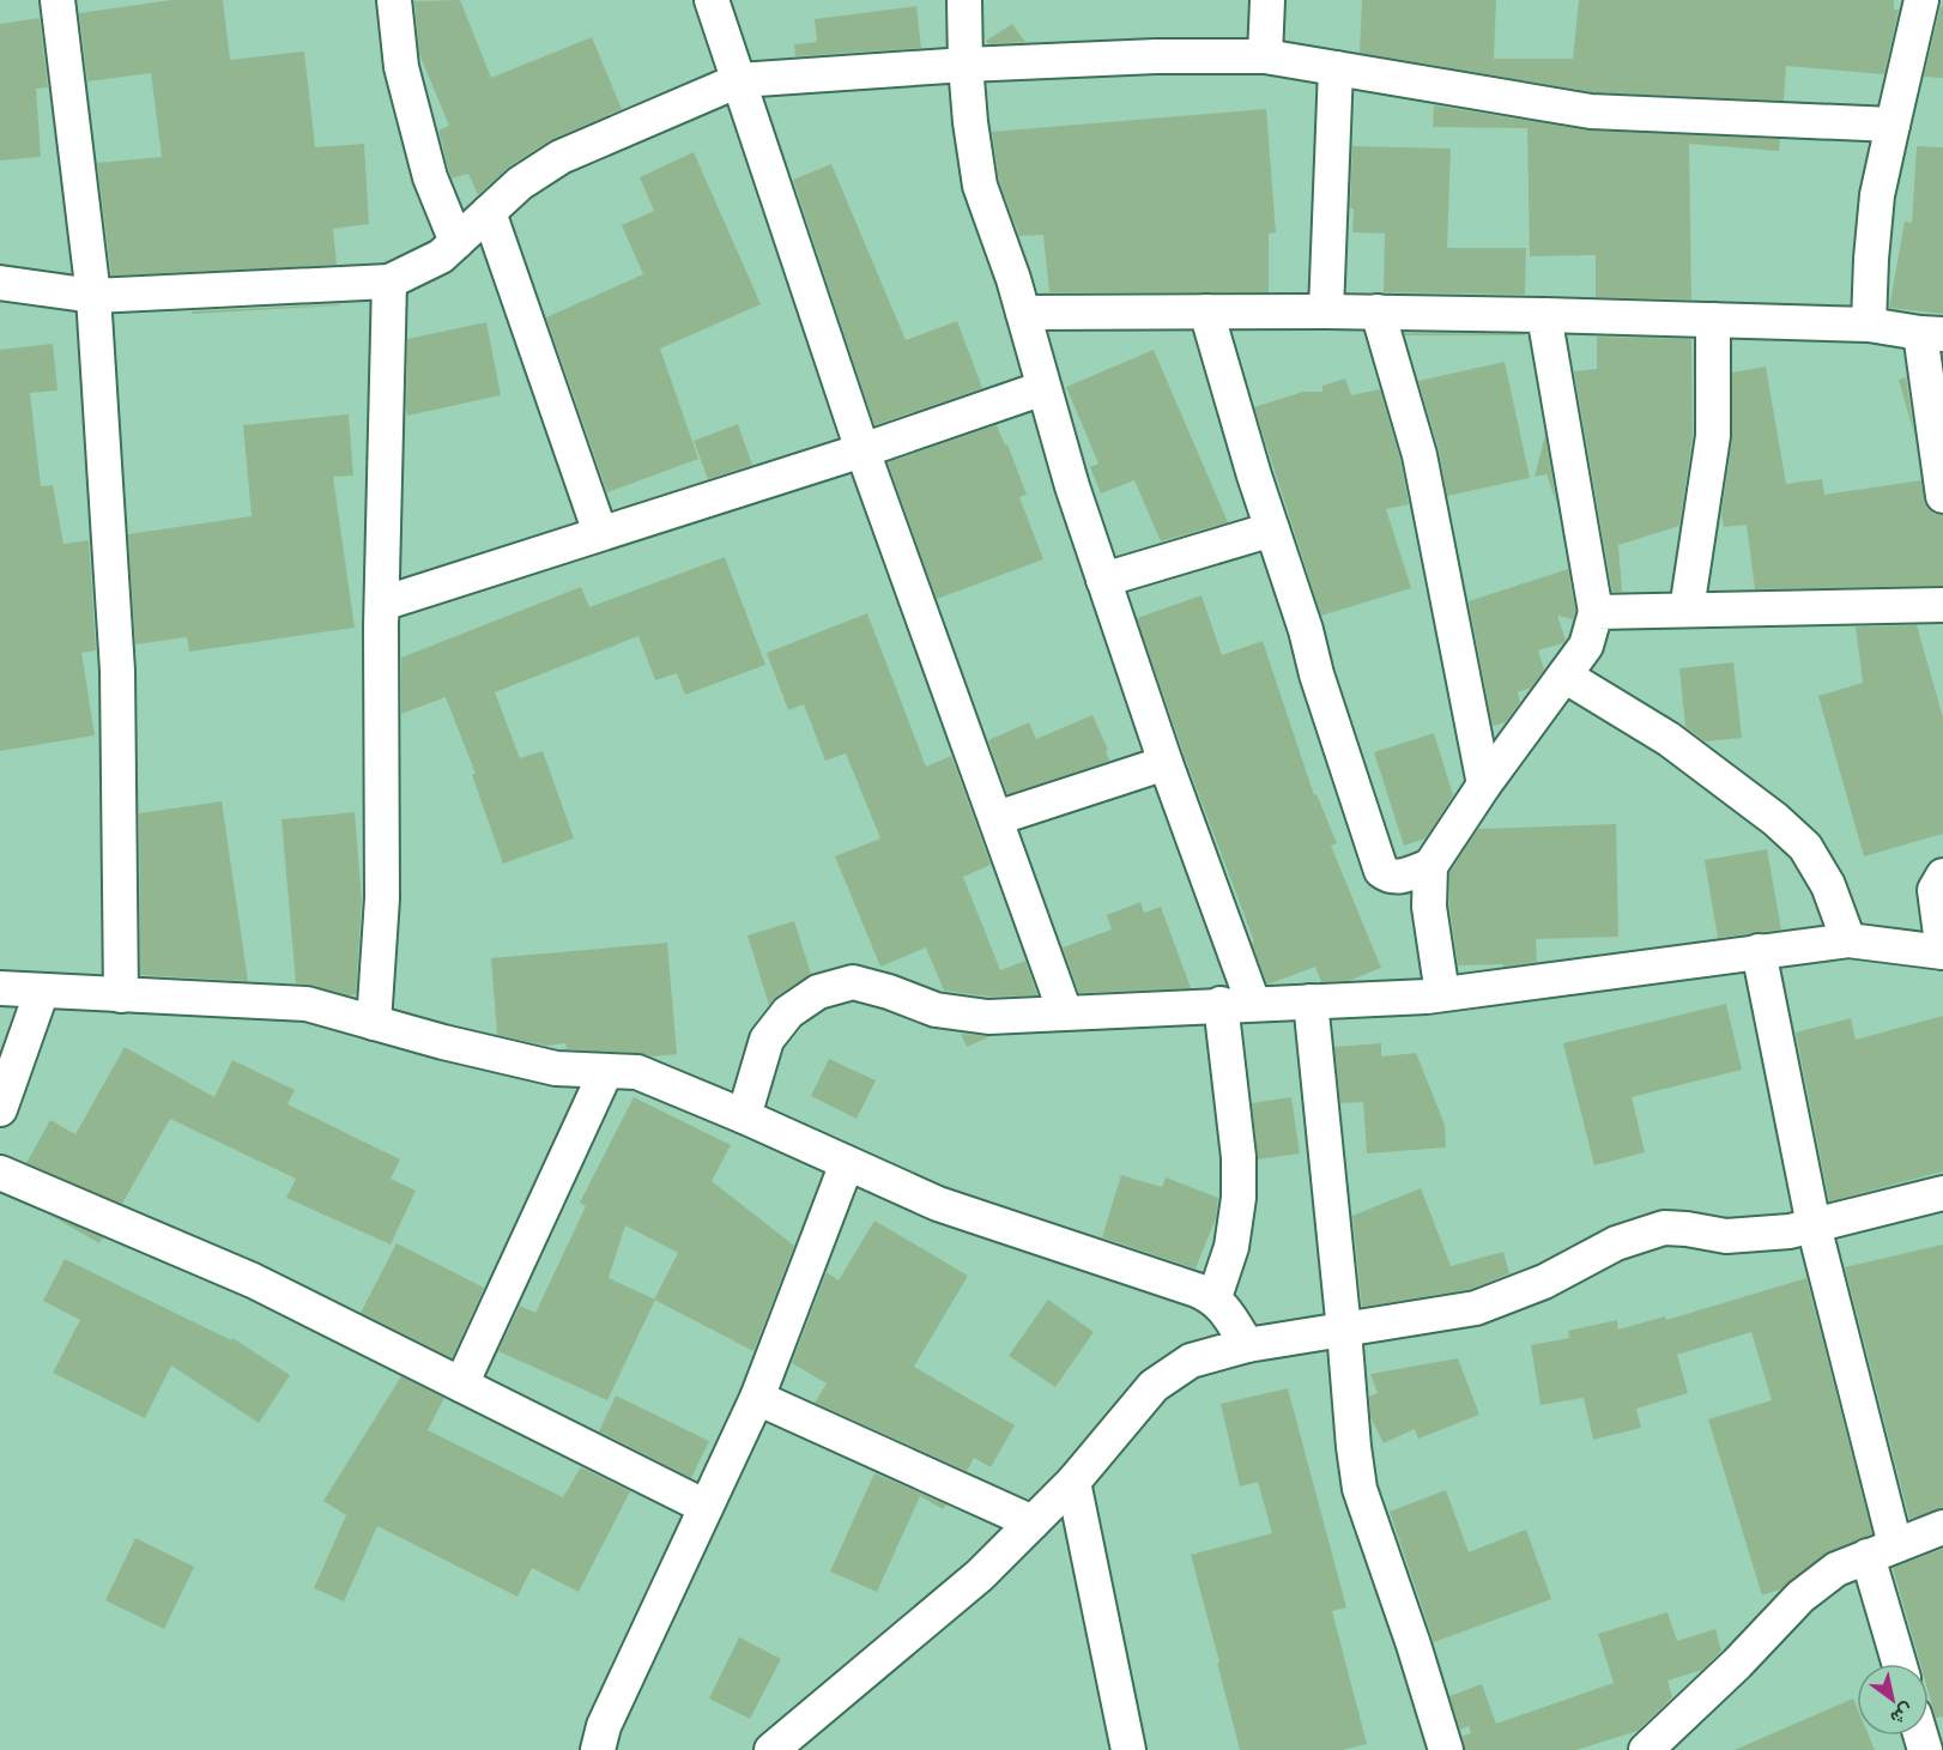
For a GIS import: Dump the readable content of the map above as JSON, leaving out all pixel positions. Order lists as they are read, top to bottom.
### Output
{
  "north": "bottom right"
}
